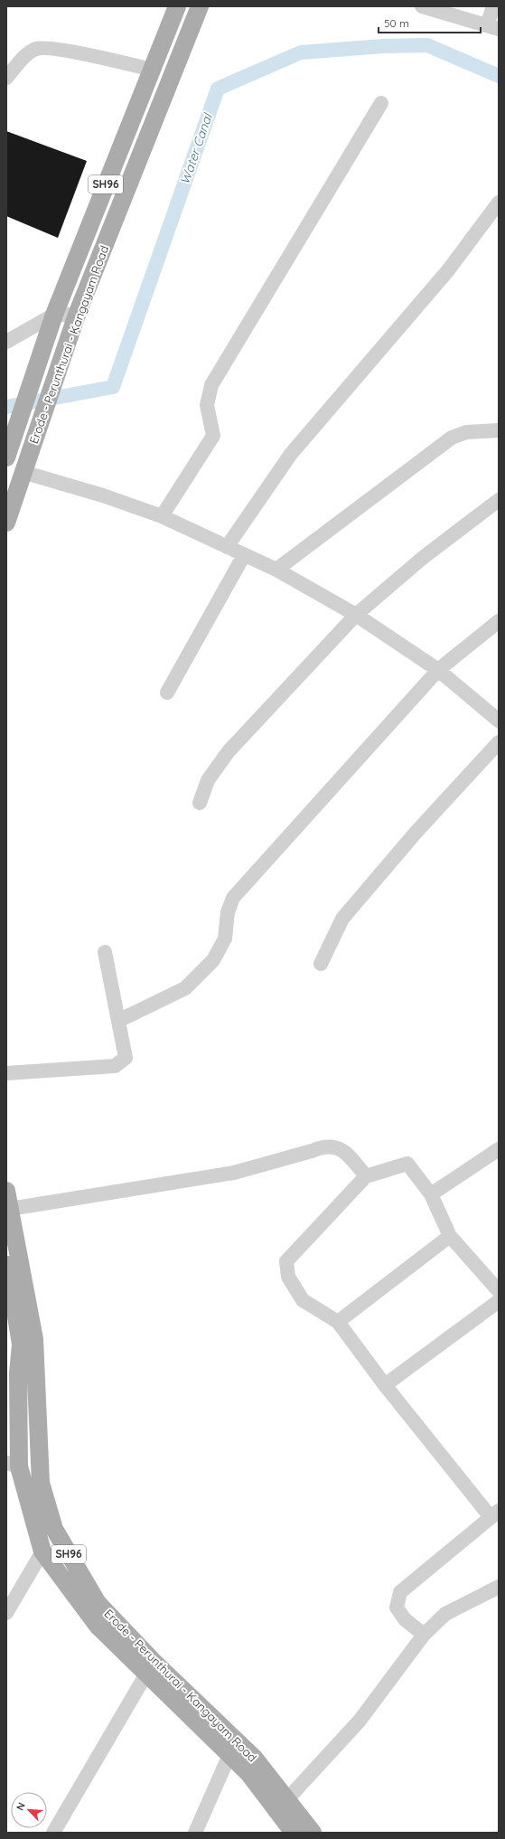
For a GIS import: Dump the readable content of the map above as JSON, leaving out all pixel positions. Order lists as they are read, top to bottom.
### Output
{
  "streets": {
    "main road": ["SH96", "Erode - Perunthurai - Kangayam Road"]
  },
  "water": ["Water Canal"],
  "scale_bar": "50 m",
  "north": "top left"
}
